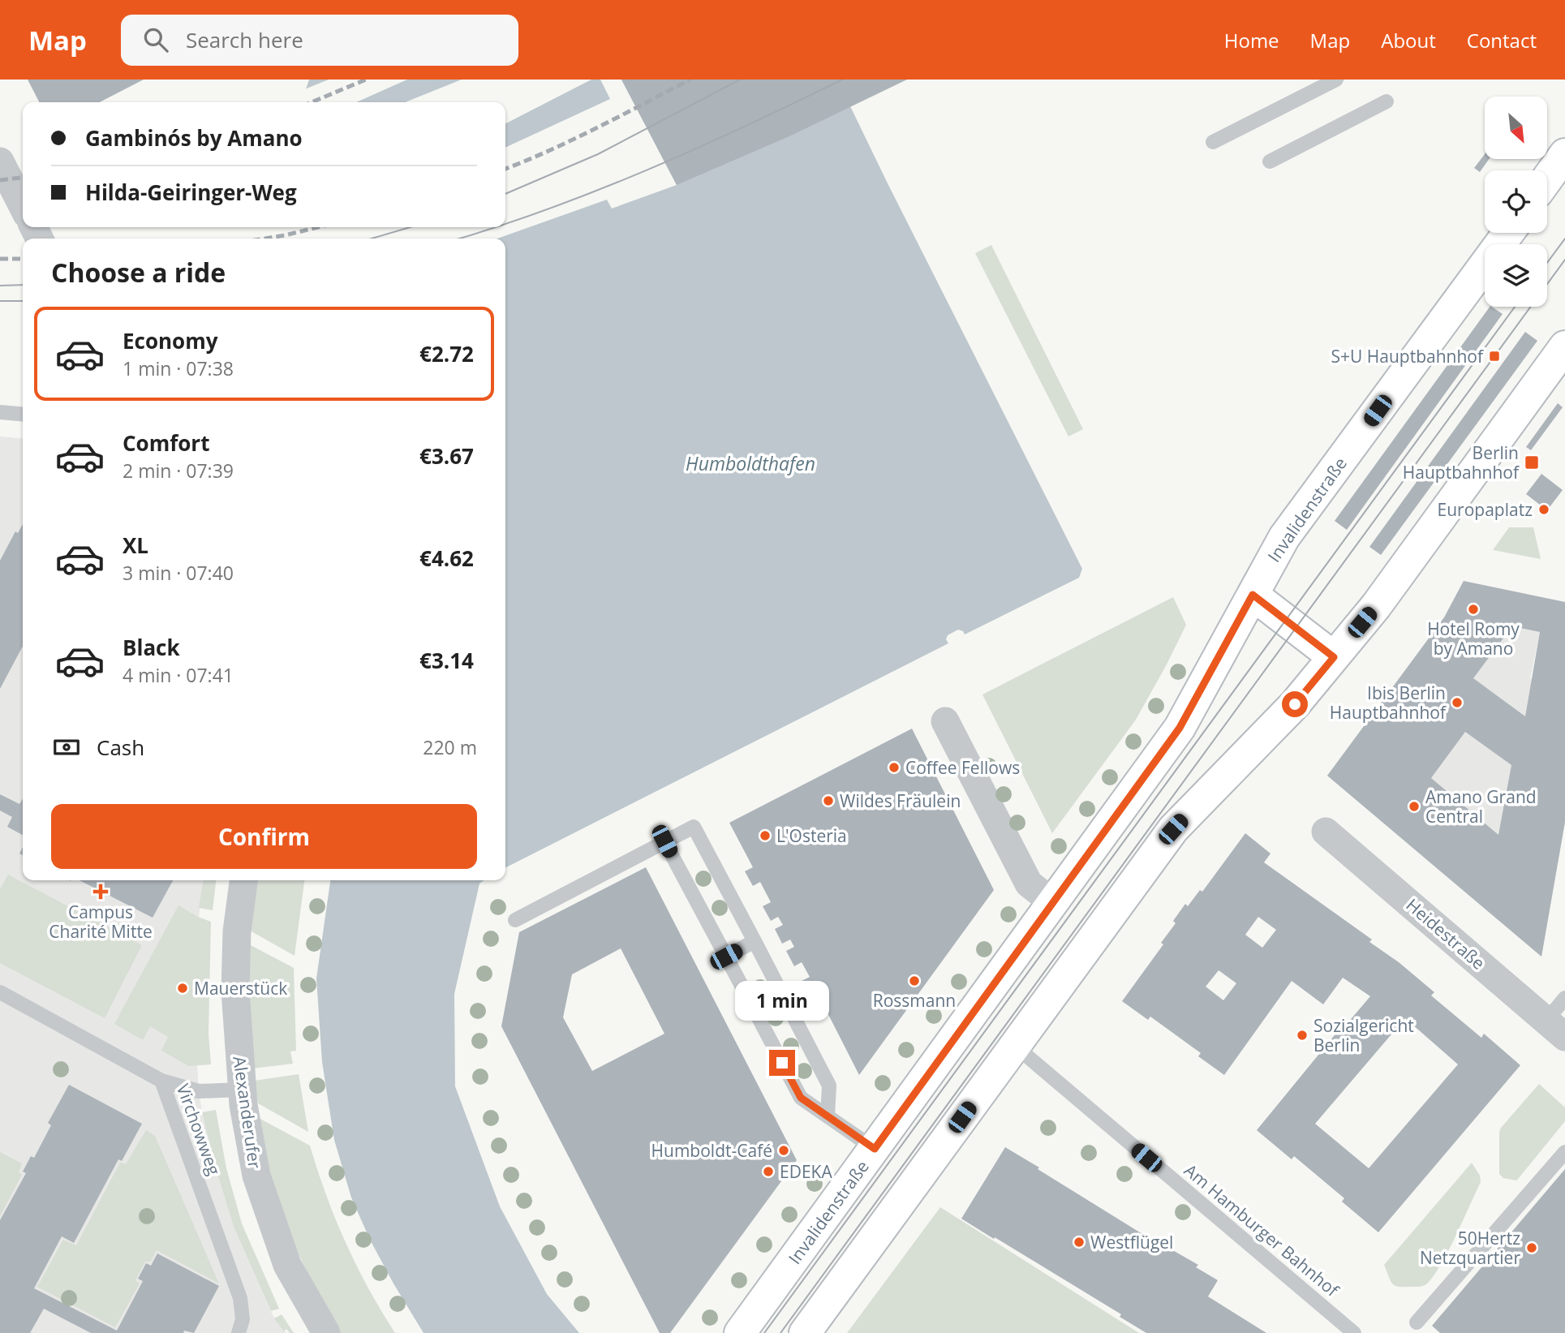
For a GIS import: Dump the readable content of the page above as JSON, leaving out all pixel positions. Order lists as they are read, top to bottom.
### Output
{
  "streets": {
    "main road": ["Invalidenstraße"],
    "street": ["Heidestraße", "Alexanderufer"],
    "lane": ["Virchowweg", "Am Hamburger Bahnhof"]
  },
  "water": ["Humboldthafen"],
  "places": {
    "transit": ["S+U Hauptbahnhof", "Berlin Hauptbahnhof"],
    "other": [
      "Europaplatz",
      "Hotel Romy by Amano",
      "Ibis Berlin Hauptbahnhof",
      "Coffee Fellows",
      "Wildes Fräulein",
      "Amano Grand Central",
      "L'Osteria",
      "Rossmann",
      "Mauerstück",
      "Sozialgericht Berlin",
      "Humboldt-Café",
      "EDEKA",
      "Westflügel",
      "50Hertz Netzquartier"
    ],
    "health": ["Campus Charité Mitte"]
  },
  "north": "bottom right",
  "page": {
    "header": "Map",
    "search": "Search here",
    "nav": [
      "Home",
      "Map",
      "About",
      "Contact"
    ],
    "banner": ["Gambinós by Amano", "Hilda-Geiringer-Weg"],
    "heading": "Choose a ride",
    "list": [
      {
        "name": "Economy",
        "note": "1 min · 07:38",
        "value": "€2.72"
      },
      {
        "name": "Comfort",
        "note": "2 min · 07:39",
        "value": "€3.67"
      },
      {
        "name": "XL",
        "note": "3 min · 07:40",
        "value": "€4.62"
      },
      {
        "name": "Black",
        "note": "4 min · 07:41",
        "value": "€3.14"
      }
    ],
    "pay": ["Cash", "220 m"],
    "buttons": "Confirm",
    "bubble": "1 min"
  }
}
